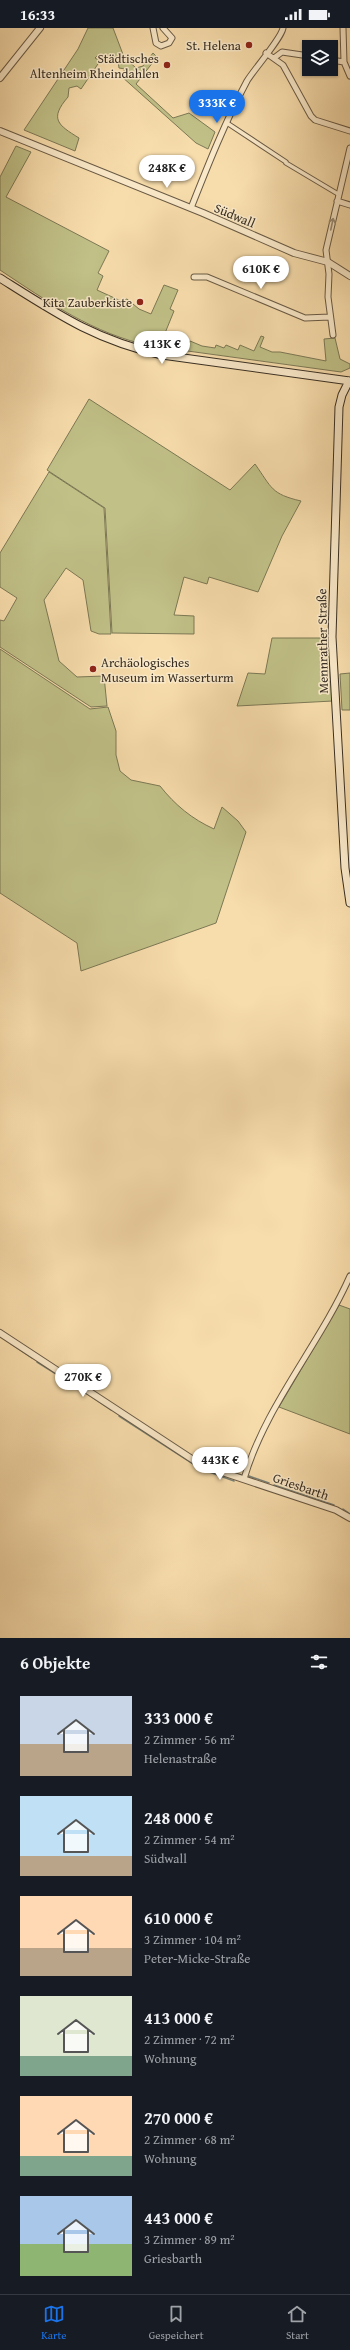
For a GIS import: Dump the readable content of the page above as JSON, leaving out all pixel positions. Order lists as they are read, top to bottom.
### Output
{
  "streets": {
    "main road": ["Mennrather Straße"],
    "street": ["Südwall", "Griesbarth"]
  },
  "places": [
    "St. Helena",
    "Städtisches Altenheim Rheindahlen",
    "Kita Zauberkiste",
    "Archäologisches Museum im Wasserturm"
  ],
  "page": {
    "status": "16:33",
    "price": [
      "333K €",
      "248K €",
      "610K €",
      "413K €",
      "270K €",
      "443K €"
    ],
    "heading": "6 Objekte",
    "list": [
      {
        "name": "333 000 €",
        "note": "2 Zimmer · 56 m² · Helenastraße"
      },
      {
        "name": "248 000 €",
        "note": "2 Zimmer · 54 m² · Südwall"
      },
      {
        "name": "610 000 €",
        "note": "3 Zimmer · 104 m² · Peter-Micke-Straße"
      },
      {
        "name": "413 000 €",
        "note": "2 Zimmer · 72 m² · Wohnung"
      },
      {
        "name": "270 000 €",
        "note": "2 Zimmer · 68 m² · Wohnung"
      },
      {
        "name": "443 000 €",
        "note": "3 Zimmer · 89 m² · Griesbarth"
      }
    ],
    "tabs": ["Karte", "Gespeichert", "Start"]
  }
}
